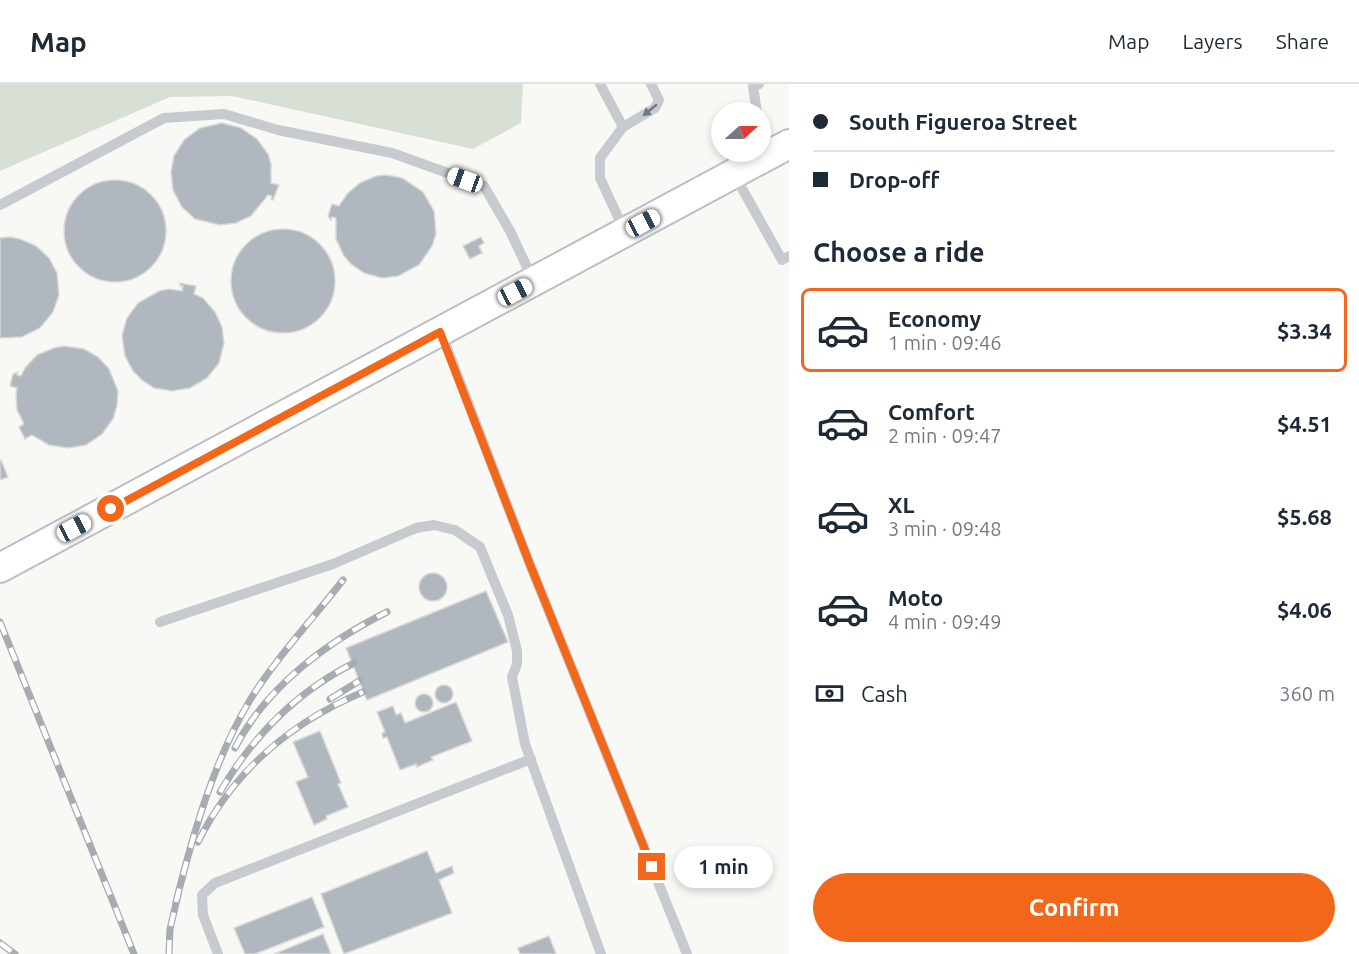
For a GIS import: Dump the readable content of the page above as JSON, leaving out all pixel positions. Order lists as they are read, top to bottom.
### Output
{
  "north": "right",
  "page": {
    "header": "Map",
    "nav": ["Map", "Layers", "Share"],
    "banner": ["South Figueroa Street", "Drop-off"],
    "heading": "Choose a ride",
    "list": [
      {
        "name": "Economy",
        "note": "1 min · 09:46",
        "value": "$3.34"
      },
      {
        "name": "Comfort",
        "note": "2 min · 09:47",
        "value": "$4.51"
      },
      {
        "name": "XL",
        "note": "3 min · 09:48",
        "value": "$5.68"
      },
      {
        "name": "Moto",
        "note": "4 min · 09:49",
        "value": "$4.06"
      }
    ],
    "pay": ["Cash", "360 m"],
    "bubble": "1 min",
    "buttons": "Confirm"
  }
}
